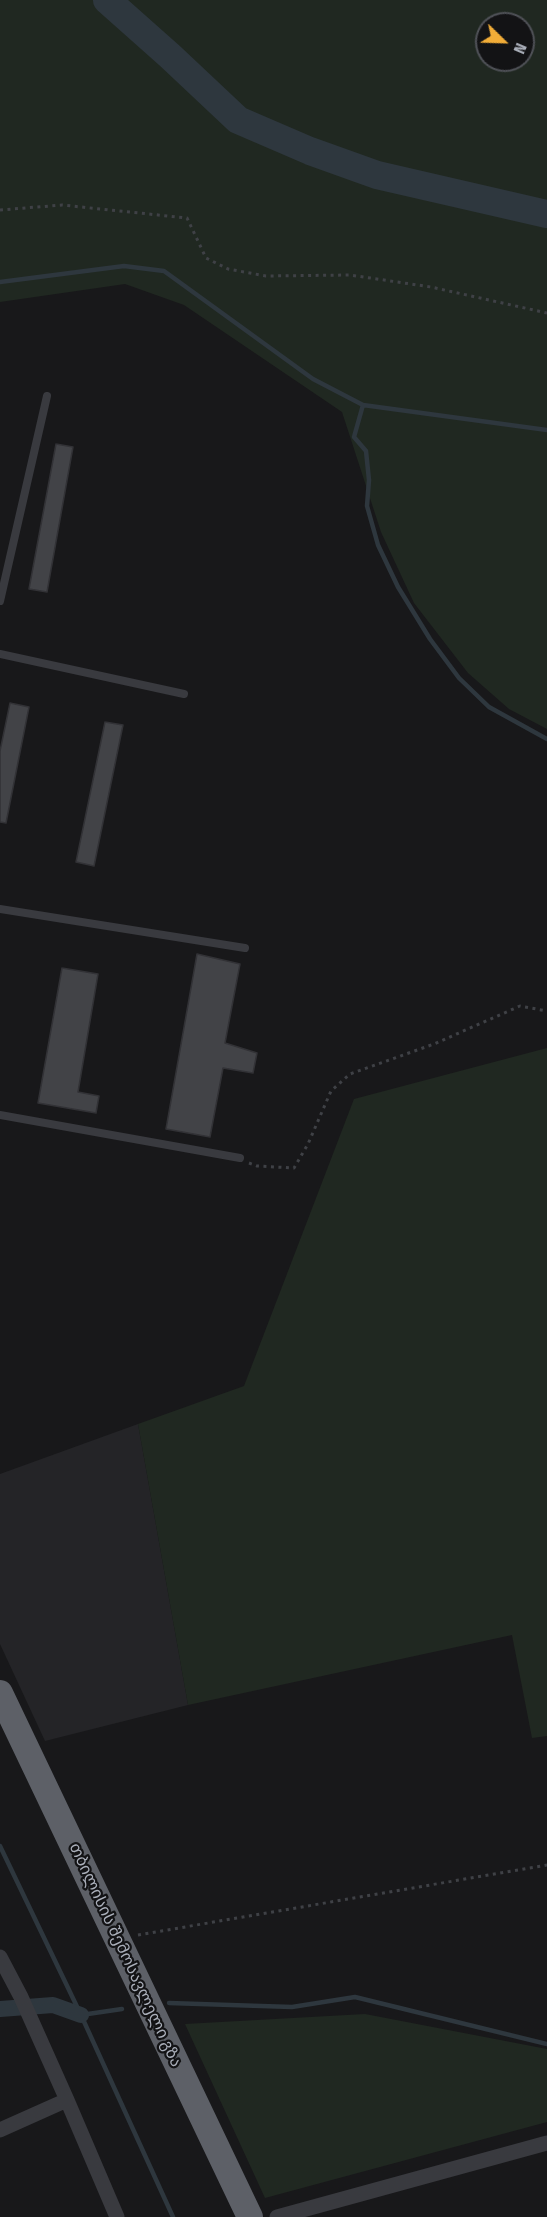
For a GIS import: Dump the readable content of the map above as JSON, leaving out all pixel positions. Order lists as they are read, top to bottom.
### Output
{
  "streets": {
    "highway": ["თბილისის შემოსავლელი გზა"]
  },
  "north": "bottom right"
}
